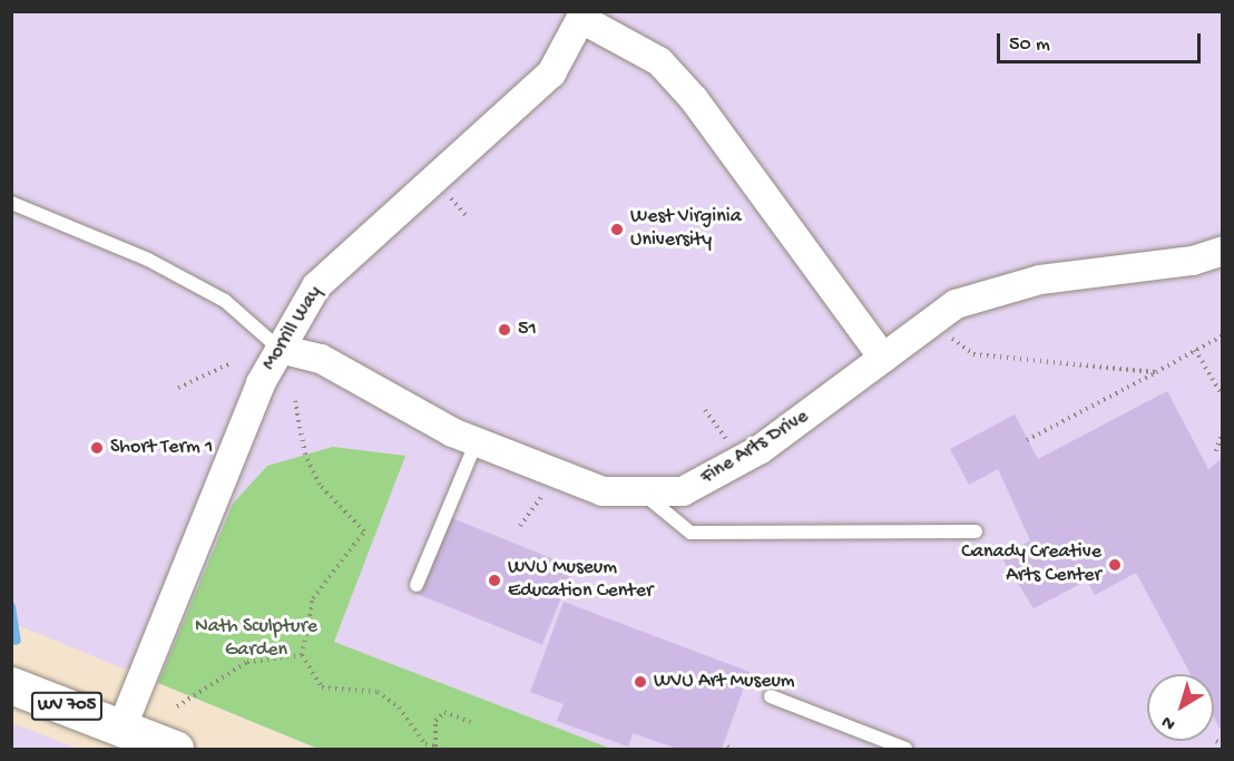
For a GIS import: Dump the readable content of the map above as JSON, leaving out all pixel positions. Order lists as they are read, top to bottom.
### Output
{
  "streets": {
    "main road": ["WV 705"],
    "street": ["Morrill Way", "Fine Arts Drive"]
  },
  "crossings": [
    ["Morrill Way", "Fine Arts Drive"],
    ["Morrill Way", "WV 705"]
  ],
  "parks": ["Nath Sculpture Garden"],
  "places": [
    "West Virginia University",
    "51",
    "Short Term 1",
    "Canady Creative Arts Center",
    "WVU Museum Education Center",
    "WVU Art Museum"
  ],
  "scale_bar": "50 m",
  "north": "bottom left"
}
